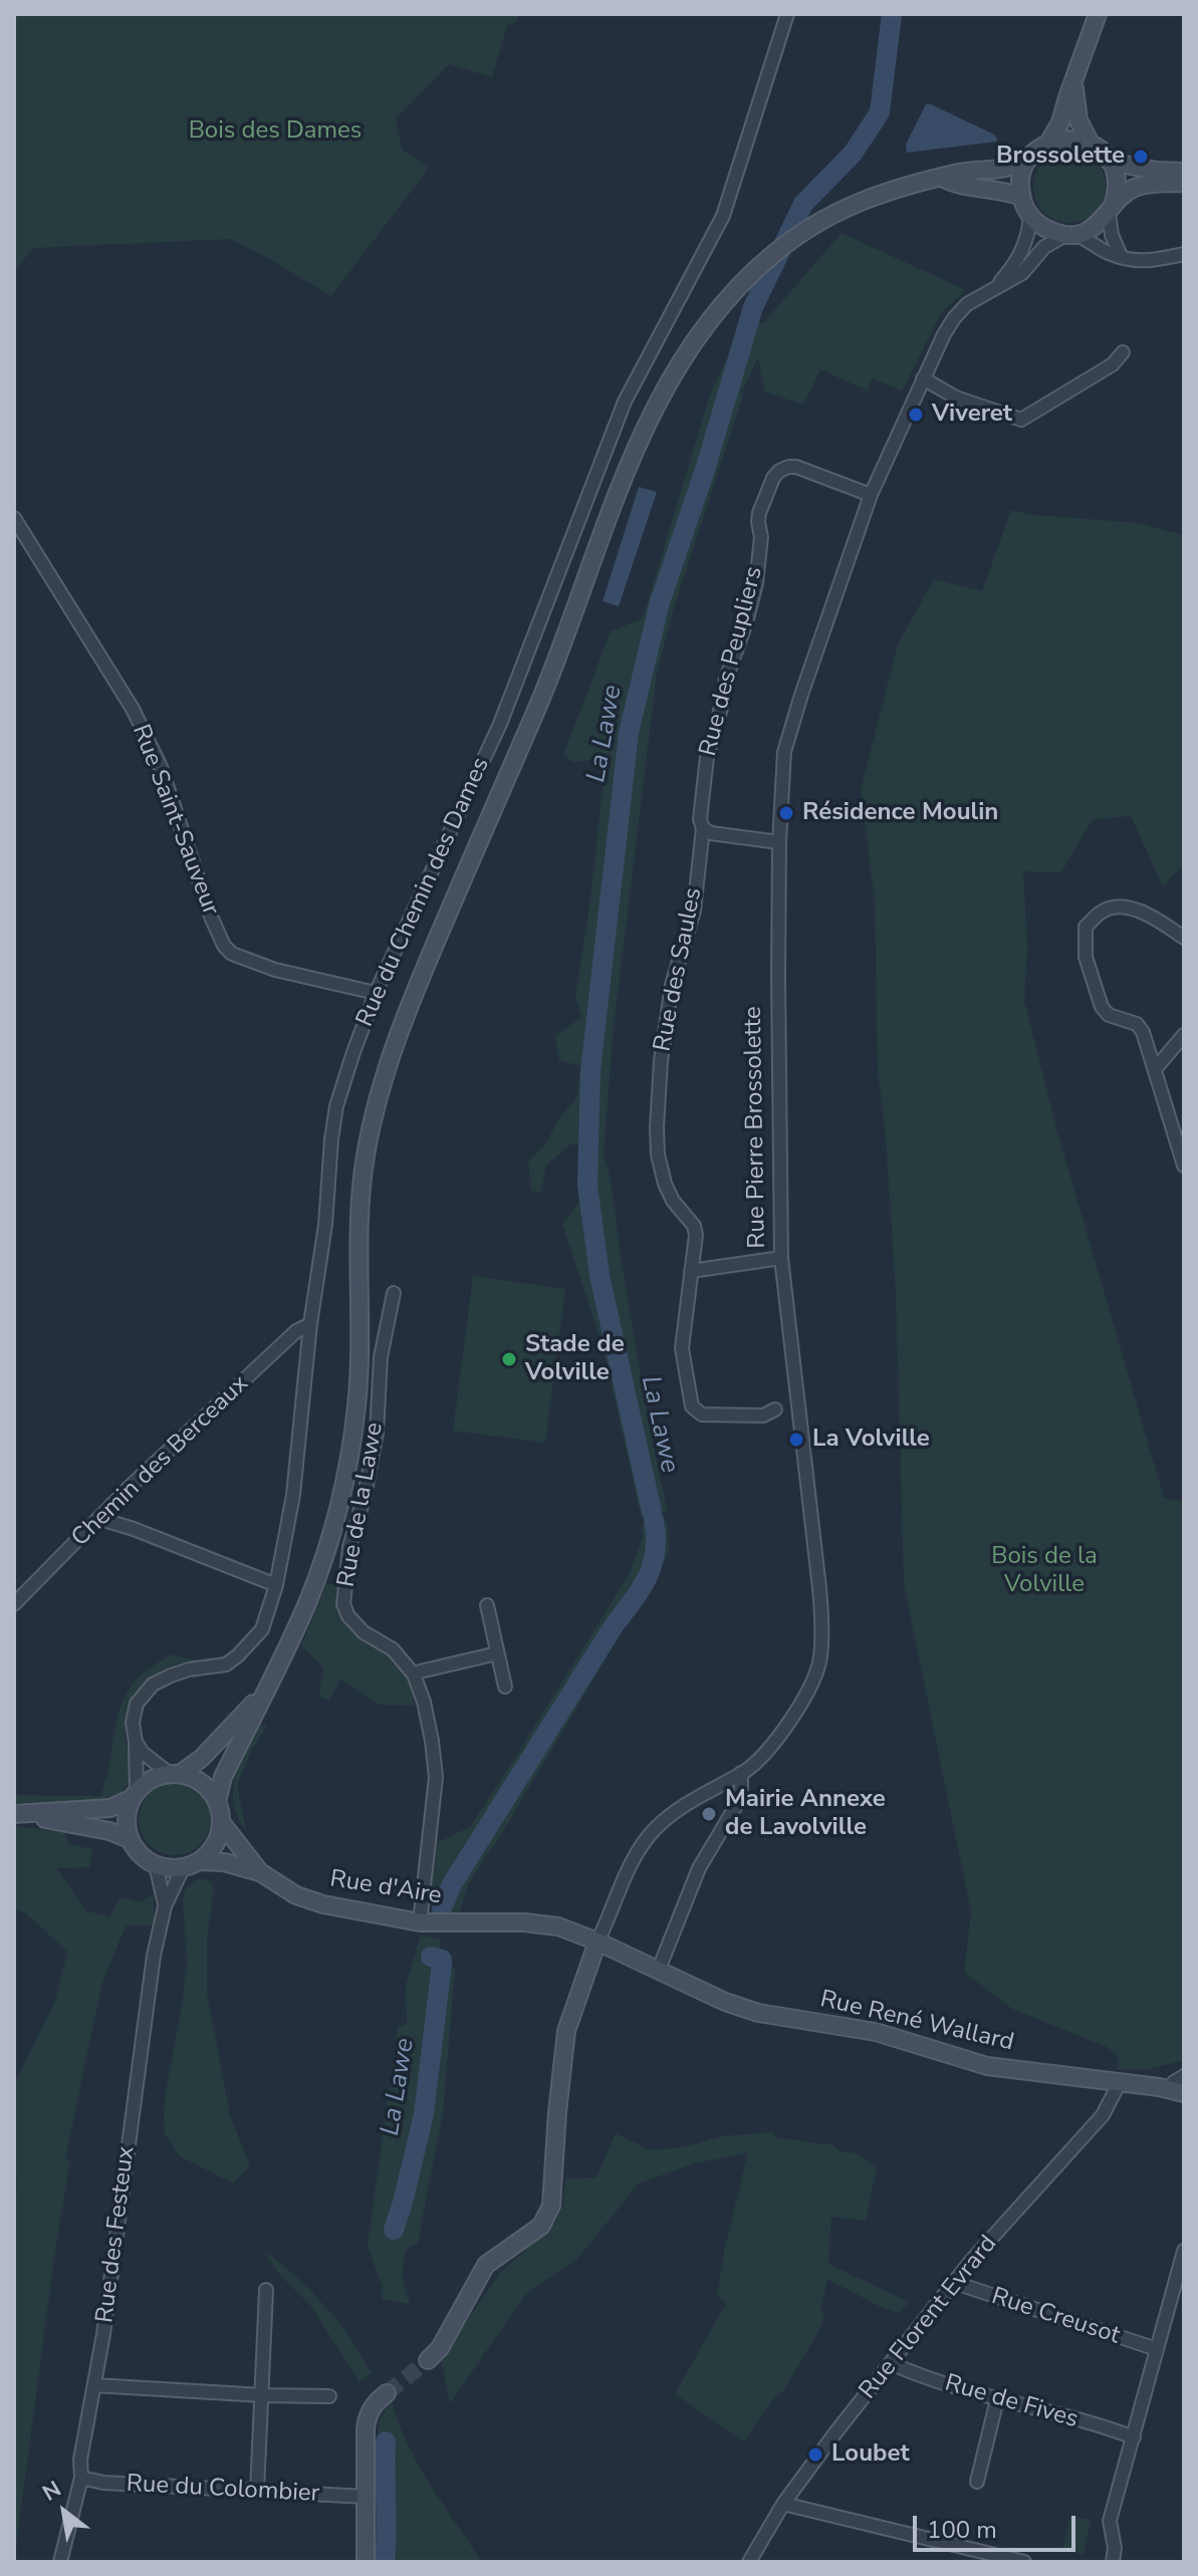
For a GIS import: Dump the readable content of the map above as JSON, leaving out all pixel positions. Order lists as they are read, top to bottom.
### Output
{
  "streets": {
    "main road": ["Rue d'Aire", "Rue René Wallard"],
    "street": [
      "Rue des Peupliers",
      "Rue Saint-Sauveur",
      "Rue du Chemin des Dames",
      "Rue des Saules",
      "Rue Pierre Brossolette",
      "Chemin des Berceaux",
      "Rue de la Lawe",
      "Rue des Festeux",
      "Rue Creusot",
      "Rue Florent Evrard",
      "Rue de Fives",
      "Rue du Colombier"
    ]
  },
  "crossings": [
    ["Rue des Peupliers", "Rue des Saules"],
    ["Rue des Peupliers", "Rue Pierre Brossolette"],
    ["Rue Saint-Sauveur", "Rue du Chemin des Dames"],
    ["Rue du Chemin des Dames", "Chemin des Berceaux"],
    ["Rue du Chemin des Dames", "Rue d'Aire"],
    ["Rue du Chemin des Dames", "Rue des Festeux"],
    ["Rue Pierre Brossolette", "Rue René Wallard"],
    ["Rue de la Lawe", "Rue d'Aire"],
    ["Rue d'Aire", "Rue René Wallard"],
    ["Rue d'Aire", "Rue des Festeux"],
    ["Rue René Wallard", "Rue Florent Evrard"],
    ["Rue des Festeux", "Rue du Colombier"],
    ["Rue Creusot", "Rue Florent Evrard"],
    ["Rue Florent Evrard", "Rue de Fives"]
  ],
  "water": ["La Lawe"],
  "parks": ["Bois des Dames", "Bois de la Volville"],
  "places": [
    "Brossolette",
    "Viveret",
    "Résidence Moulin",
    "Stade de Volville",
    "La Volville",
    "Mairie Annexe de Lavolville",
    "Loubet"
  ],
  "scale_bar": "100 m",
  "north": "top left"
}
